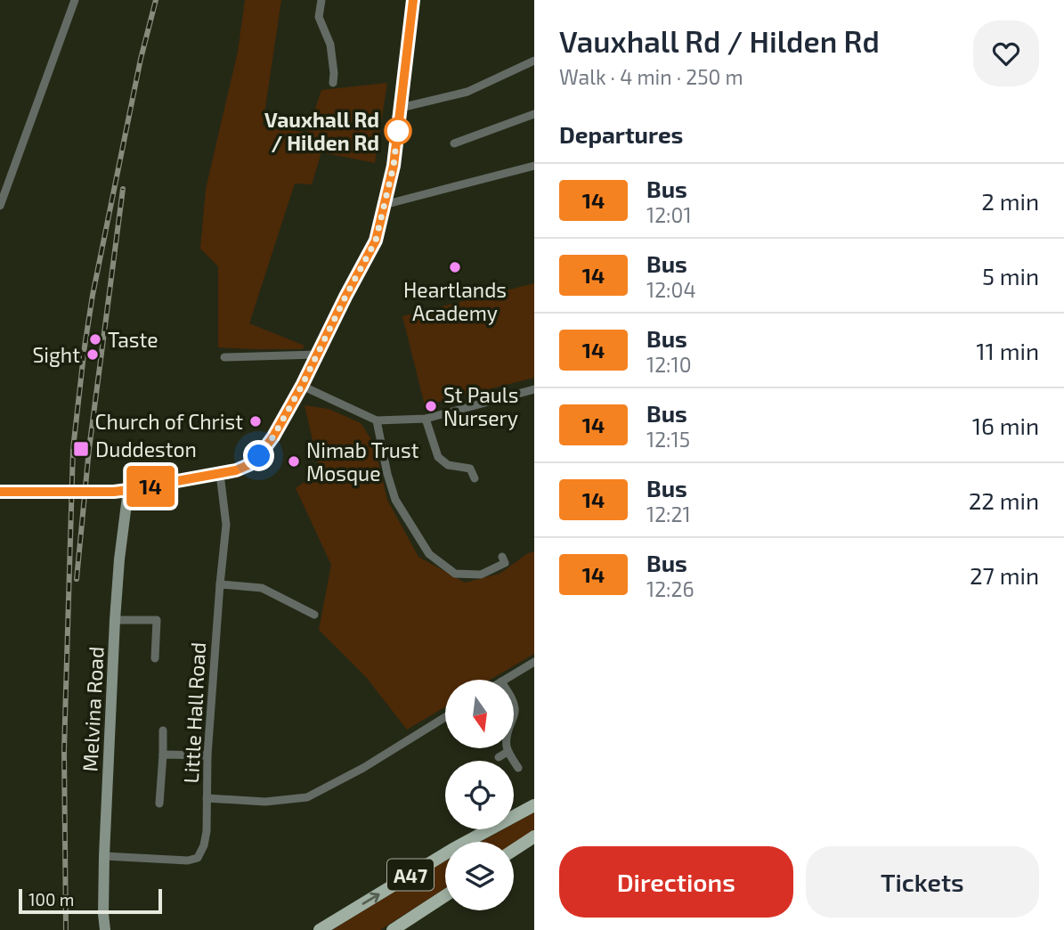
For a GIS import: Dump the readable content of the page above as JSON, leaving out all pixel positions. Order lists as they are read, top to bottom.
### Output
{
  "streets": {
    "main road": ["Melvina Road", "A47"],
    "street": ["Little Hall Road"]
  },
  "crossings": [
    ["Melvina Road", "Little Hall Road"]
  ],
  "places": {
    "other": [
      "Vauxhall Rd / Hilden Rd",
      "Heartlands Academy",
      "Taste",
      "Sight",
      "St Pauls Nursery",
      "Church of Christ",
      "Nimab Trust Mosque"
    ],
    "transit": ["Duddeston"]
  },
  "lines": ["bus line 14"],
  "scale_bar": "100 m",
  "north": "bottom",
  "page": {
    "on_map": "14",
    "heading": [
      ["Vauxhall Rd / Hilden Rd", "Walk · 4 min · 250 m"],
      "Departures"
    ],
    "list": [
      {
        "mark": "14",
        "name": "Bus",
        "note": "12:01",
        "value": "2 min"
      },
      {
        "mark": "14",
        "name": "Bus",
        "note": "12:04",
        "value": "5 min"
      },
      {
        "mark": "14",
        "name": "Bus",
        "note": "12:10",
        "value": "11 min"
      },
      {
        "mark": "14",
        "name": "Bus",
        "note": "12:15",
        "value": "16 min"
      },
      {
        "mark": "14",
        "name": "Bus",
        "note": "12:21",
        "value": "22 min"
      },
      {
        "mark": "14",
        "name": "Bus",
        "note": "12:26",
        "value": "27 min"
      }
    ],
    "buttons": ["Directions", "Tickets"],
    "scale": "100 m"
  }
}
